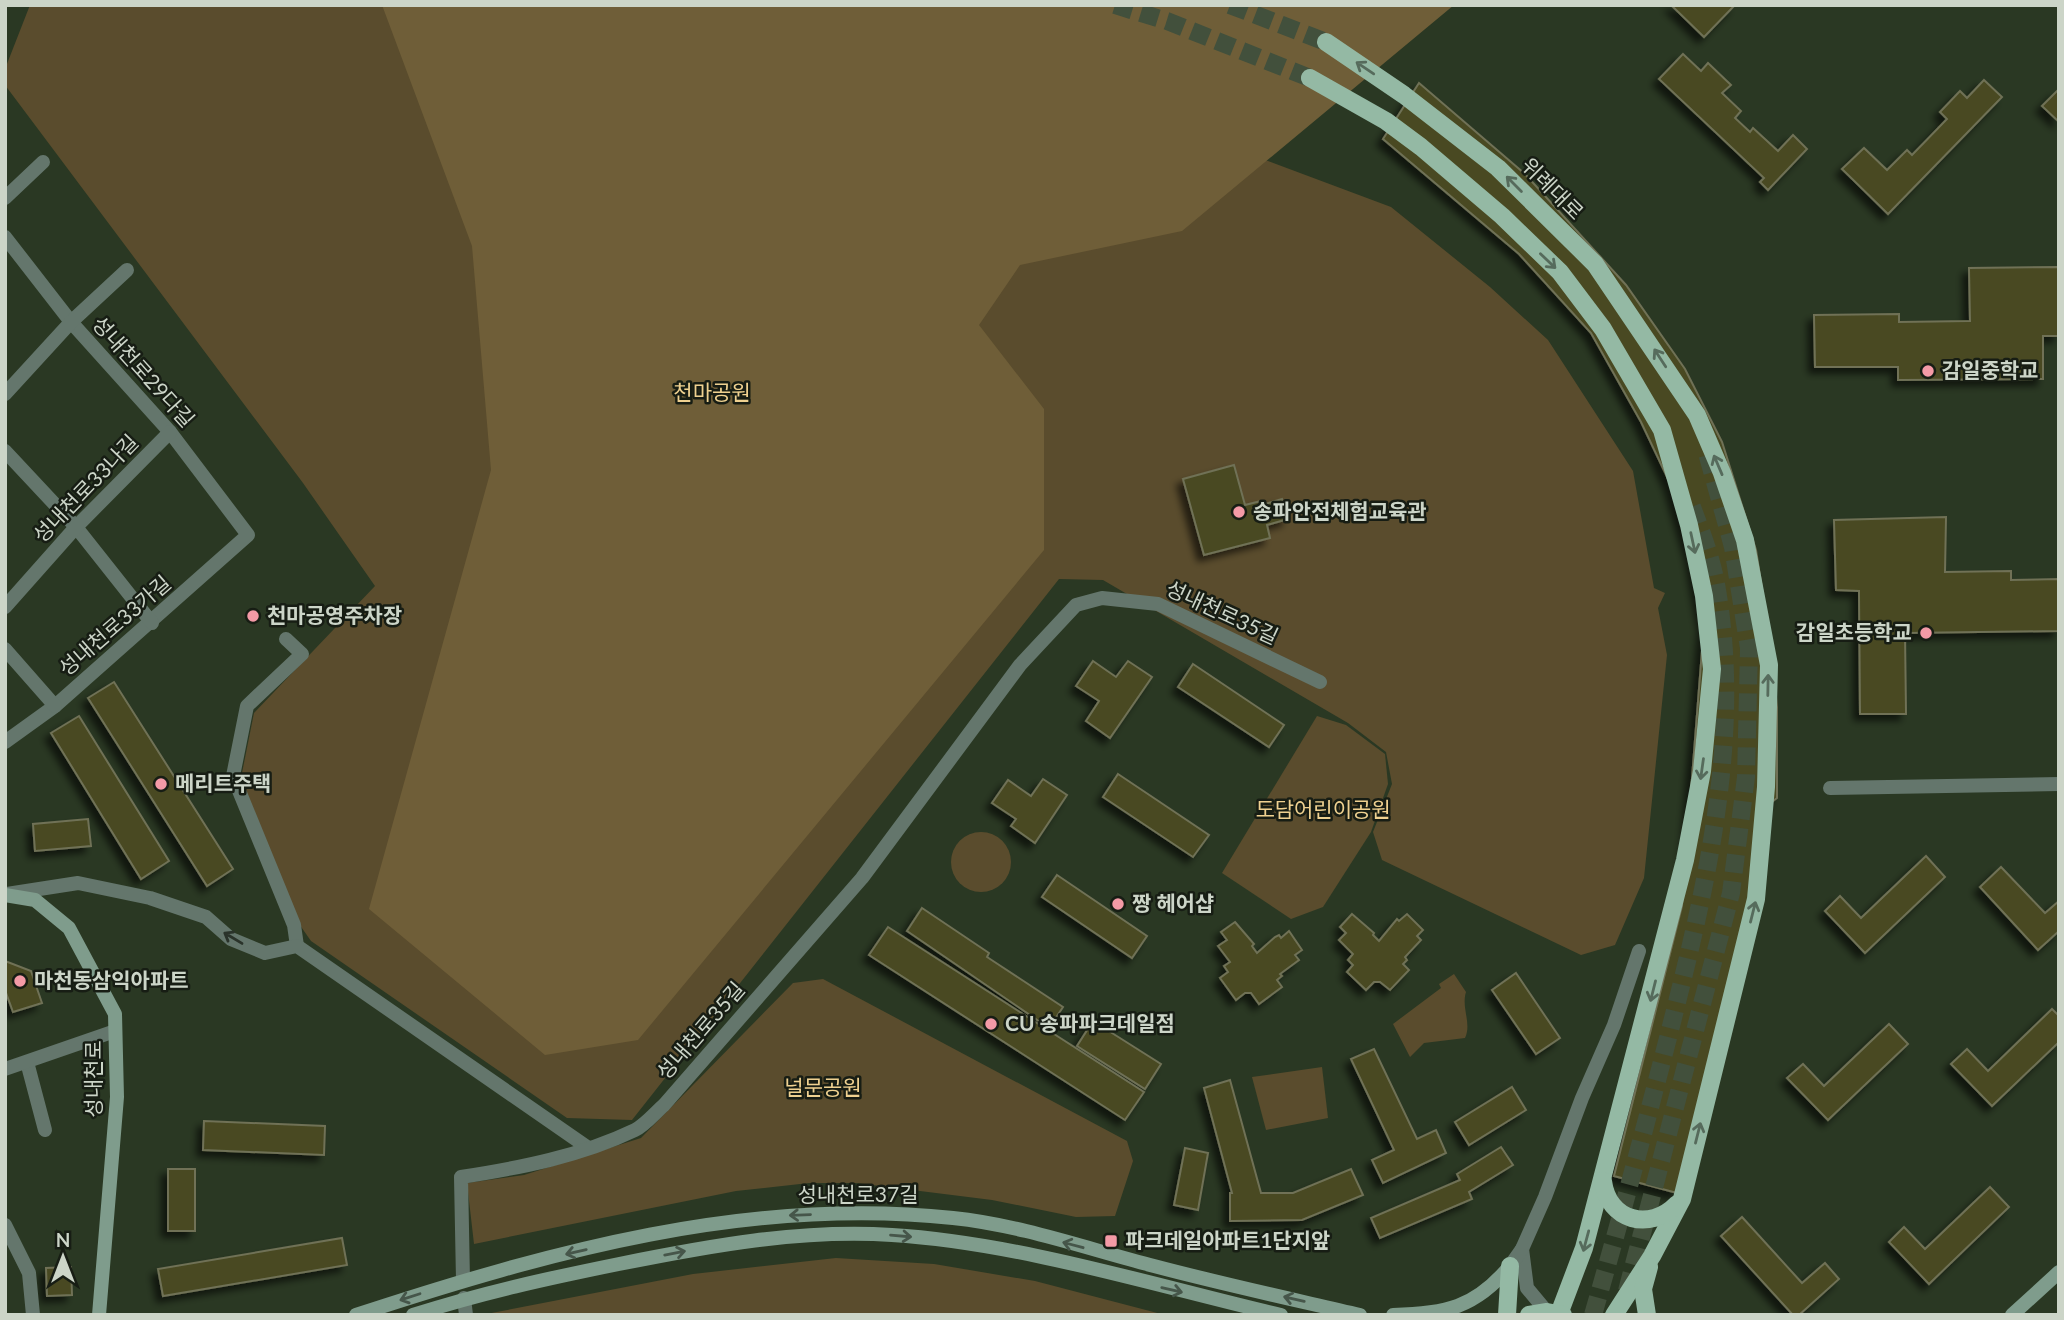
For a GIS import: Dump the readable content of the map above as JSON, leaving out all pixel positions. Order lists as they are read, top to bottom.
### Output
{
  "streets": {
    "main road": ["위례대로", "성내천로", "성내천로37길"],
    "street": [
      "성내천로29다길",
      "성내천로33나길",
      "성내천로35길",
      "성내천로33가길"
    ]
  },
  "crossings": [
    ["성내천로29다길", "성내천로33나길"],
    ["성내천로29다길", "성내천로33가길"],
    ["성내천로35길", "성내천로37길"]
  ],
  "one_way": ["위례대로"],
  "parks": ["천마공원", "도담어린이공원", "널문공원"],
  "places": {
    "other": [
      "감일중학교",
      "송파안전체험교육관",
      "천마공영주차장",
      "감일초등학교",
      "메리트주택",
      "짱 헤어샵",
      "마천동삼익아파트",
      "CU 송파파크데일점"
    ],
    "transit": ["파크데일아파트1단지앞"]
  },
  "north": "top"
}
